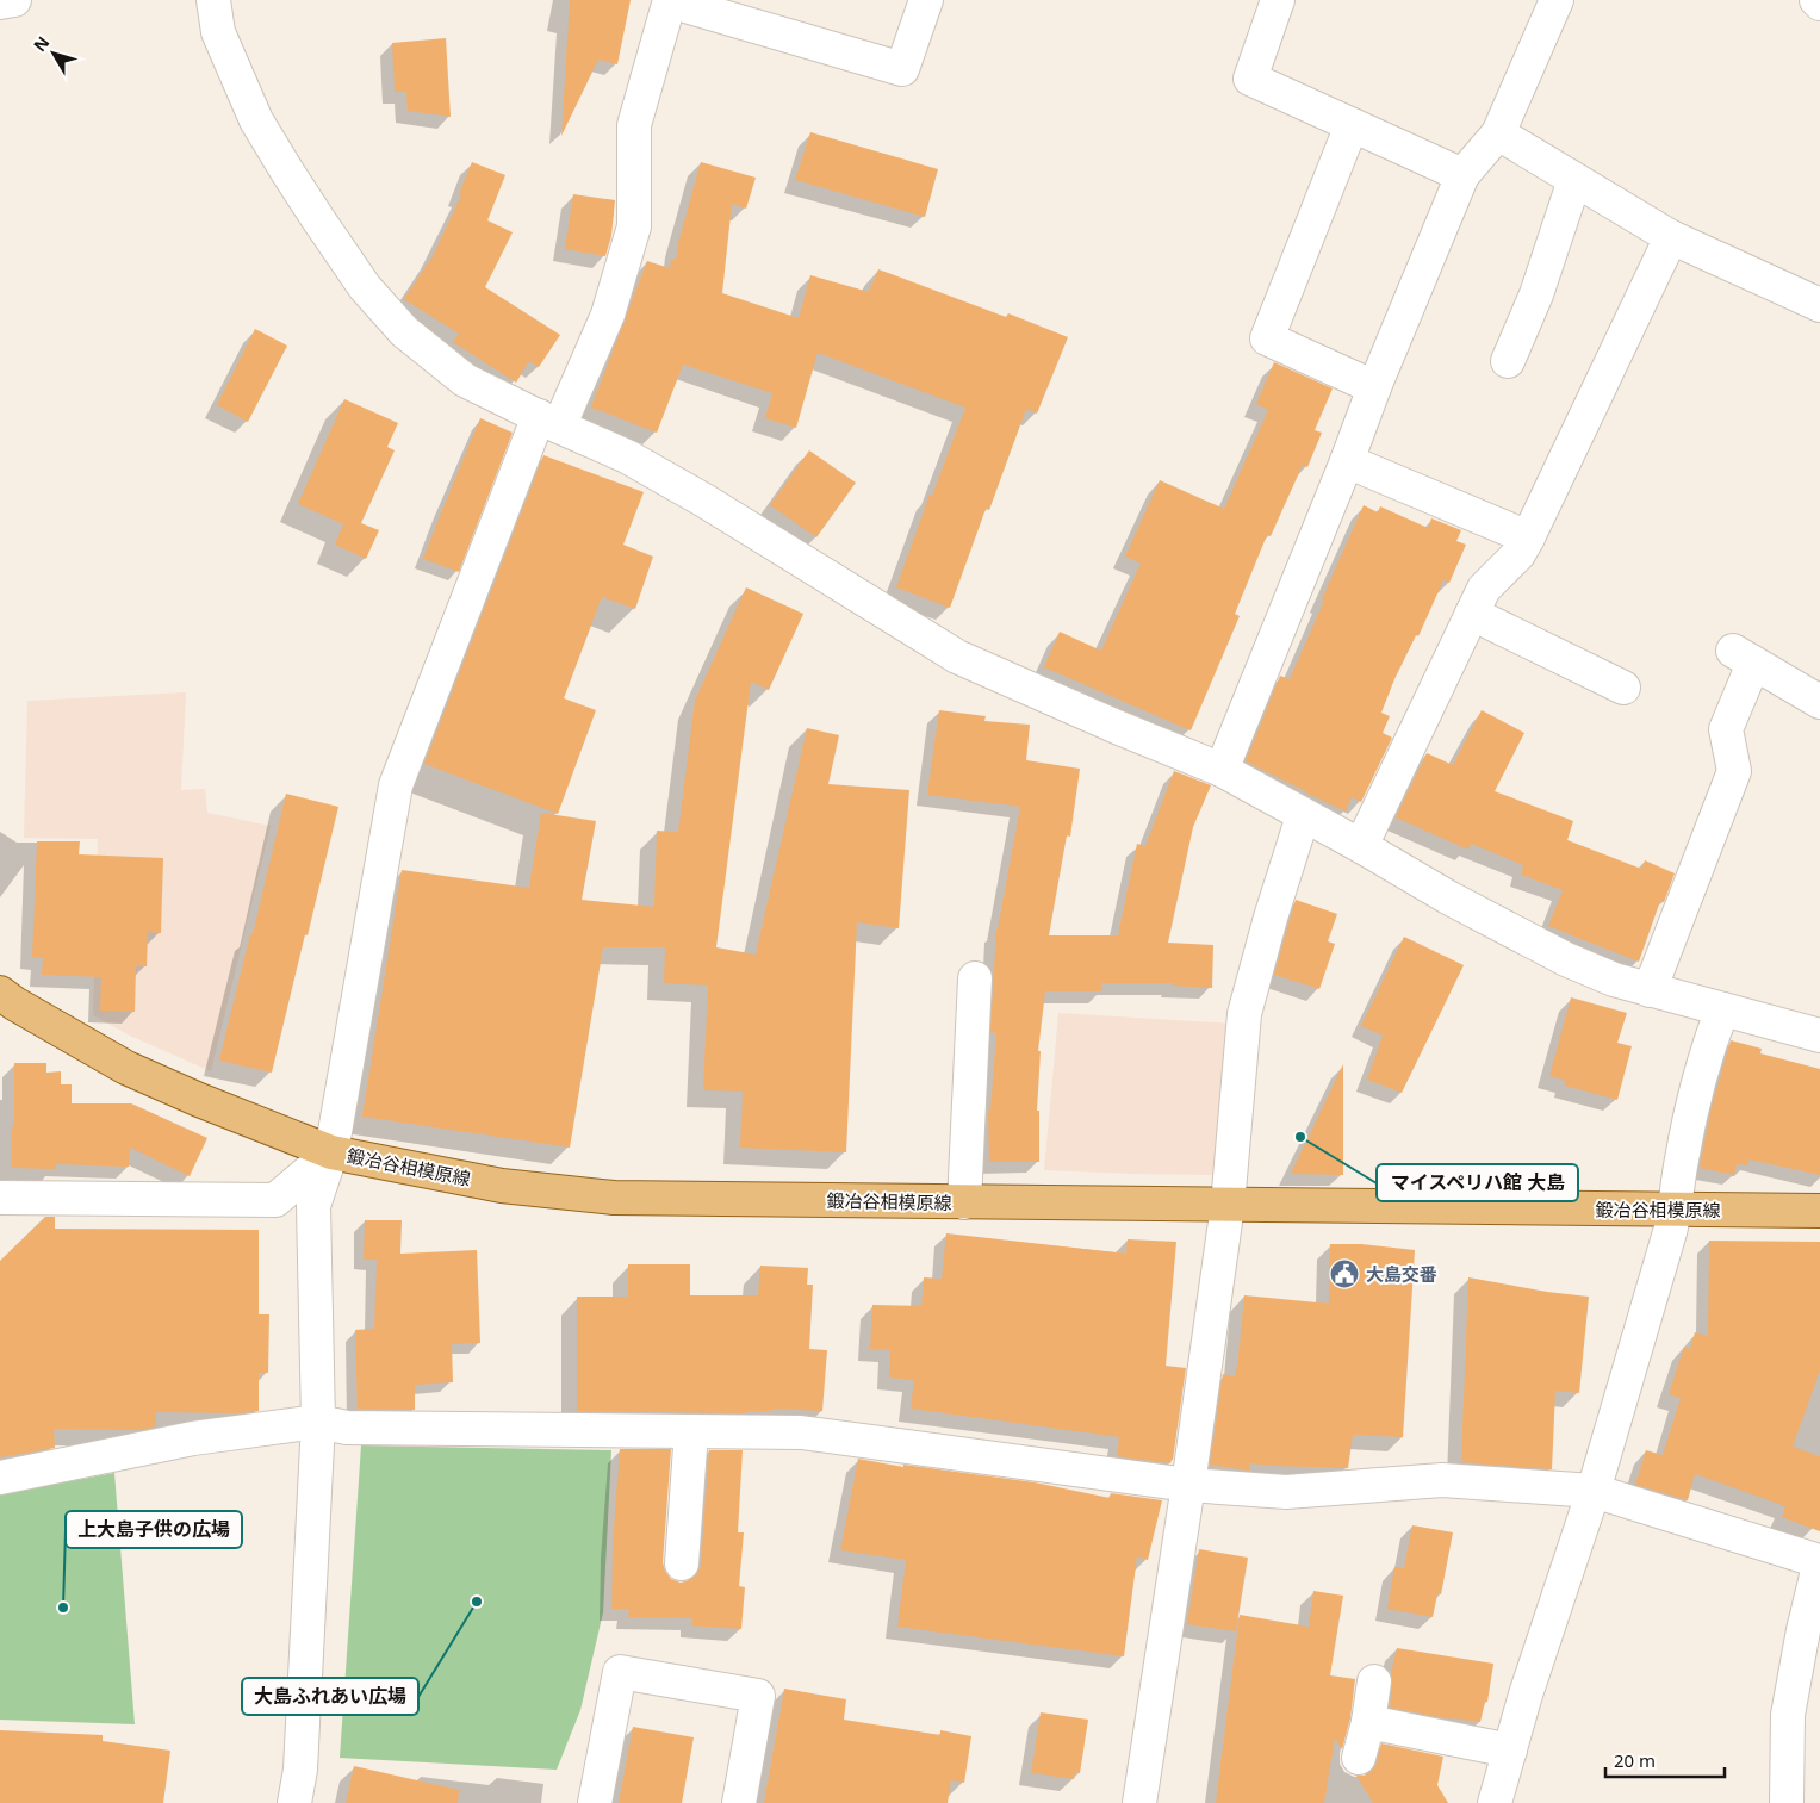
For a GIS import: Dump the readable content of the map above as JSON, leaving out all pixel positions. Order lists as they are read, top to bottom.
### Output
{
  "streets": {
    "main road": ["鍛冶谷相模原線"]
  },
  "places": {
    "other": ["マイスペリハ館 大島", "大島ふれあい広場", "上大島子供の広場"],
    "public building": ["大島交番"]
  },
  "scale_bar": "20 m",
  "north": "top left"
}
